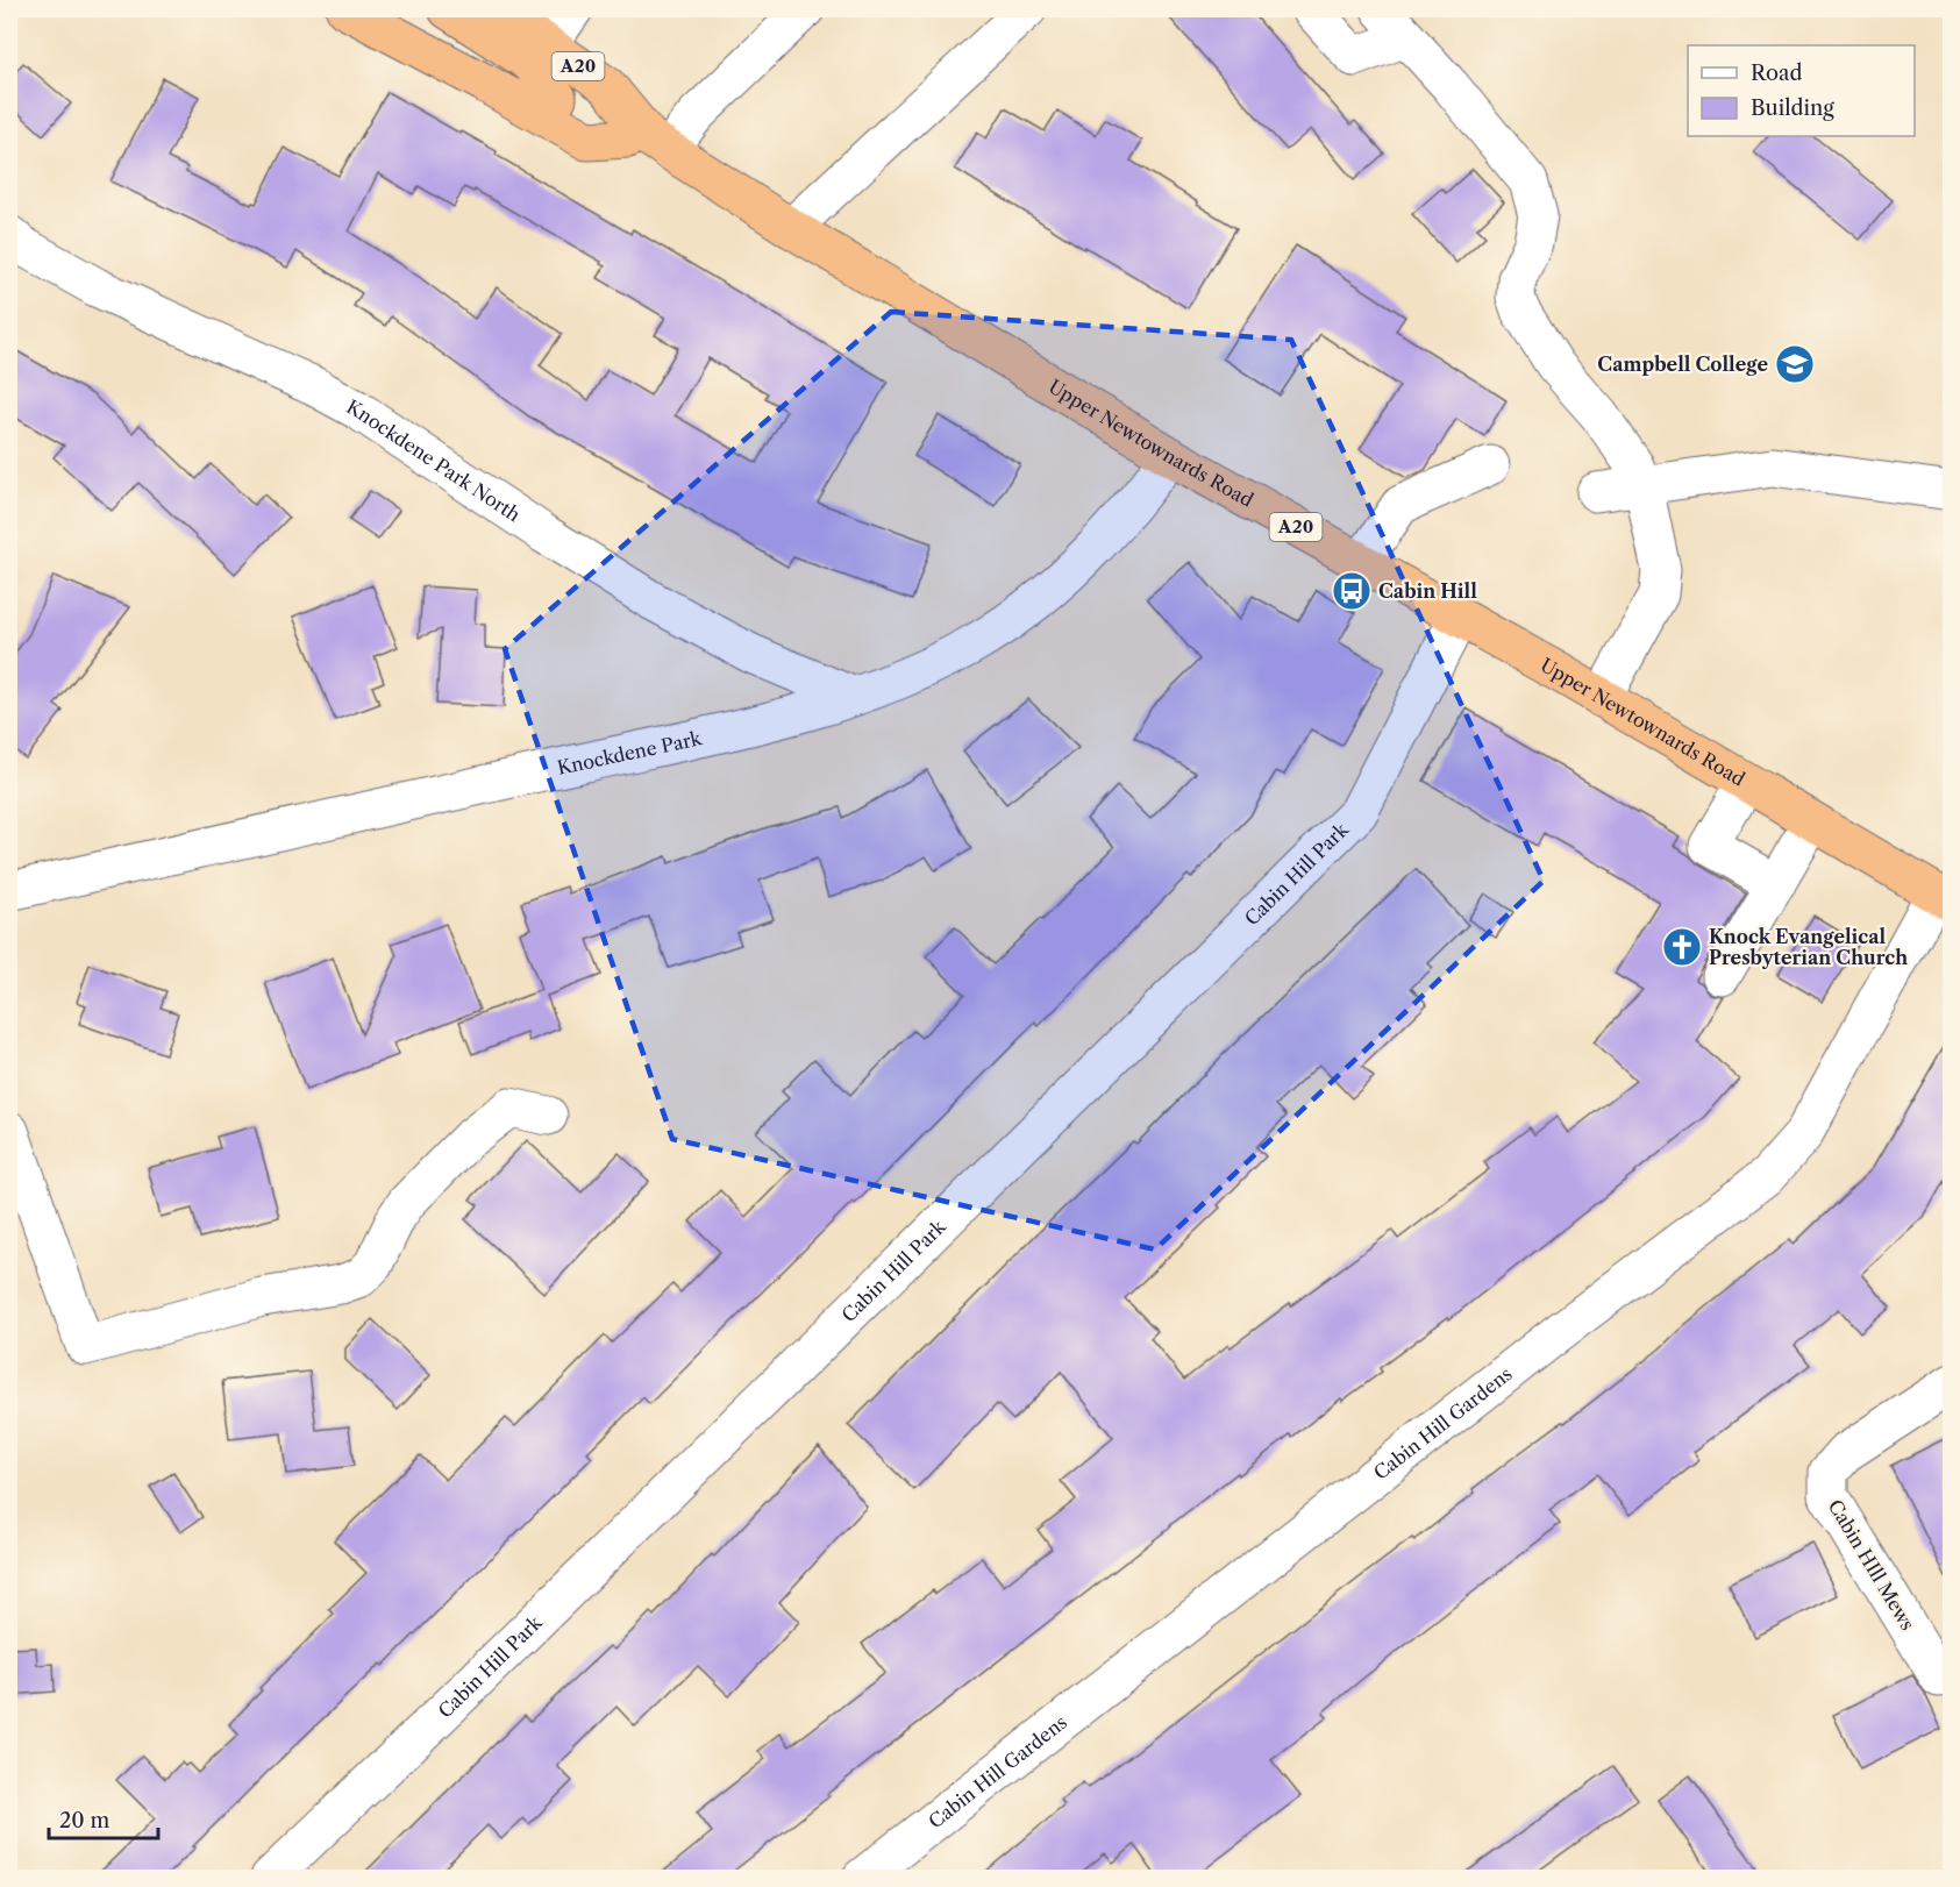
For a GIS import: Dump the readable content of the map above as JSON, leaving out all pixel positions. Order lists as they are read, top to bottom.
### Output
{
  "streets": {
    "highway": ["A20", "Upper Newtownards Road"],
    "street": [
      "Knockdene Park North",
      "Knockdene Park",
      "Cabin Hill Park",
      "Cabin Hill Gardens",
      "Cabin HIll Mews"
    ]
  },
  "crossings": [
    ["Upper Newtownards Road", "Knockdene Park"],
    ["Upper Newtownards Road", "Cabin Hill Park"],
    ["Upper Newtownards Road", "Cabin Hill Gardens"],
    ["Knockdene Park North", "Knockdene Park"]
  ],
  "places": {
    "school or university": ["Campbell College"],
    "bus stop": ["Cabin Hill"],
    "church": ["Knock Evangelical Presbyterian Church"]
  },
  "legend": ["Road", "Building"],
  "scale_bar": "20 m"
}
